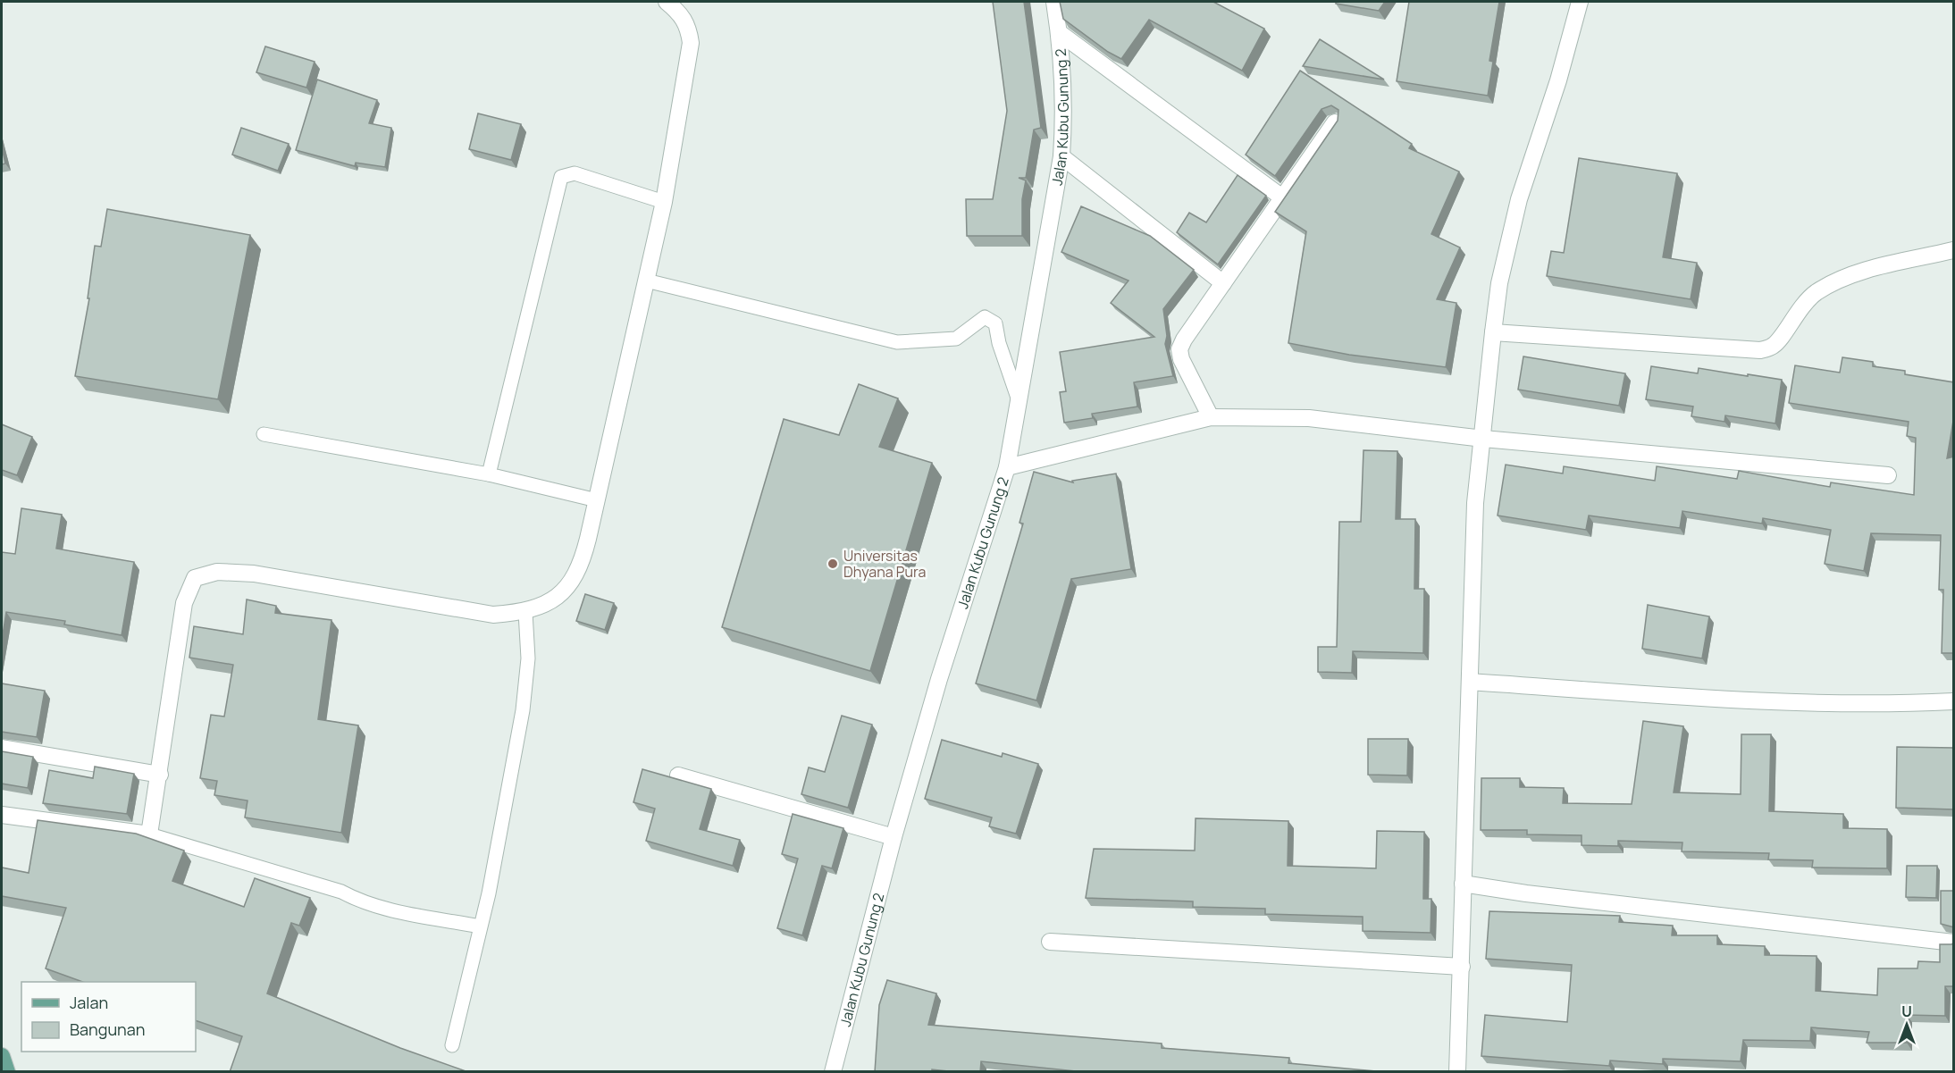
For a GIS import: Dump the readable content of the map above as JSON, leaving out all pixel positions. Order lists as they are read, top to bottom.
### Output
{
  "streets": {
    "street": ["Jalan Kubu Gunung 2"]
  },
  "places": ["Universitas Dhyana Pura"],
  "legend": ["Jalan", "Bangunan"],
  "north": "top"
}
